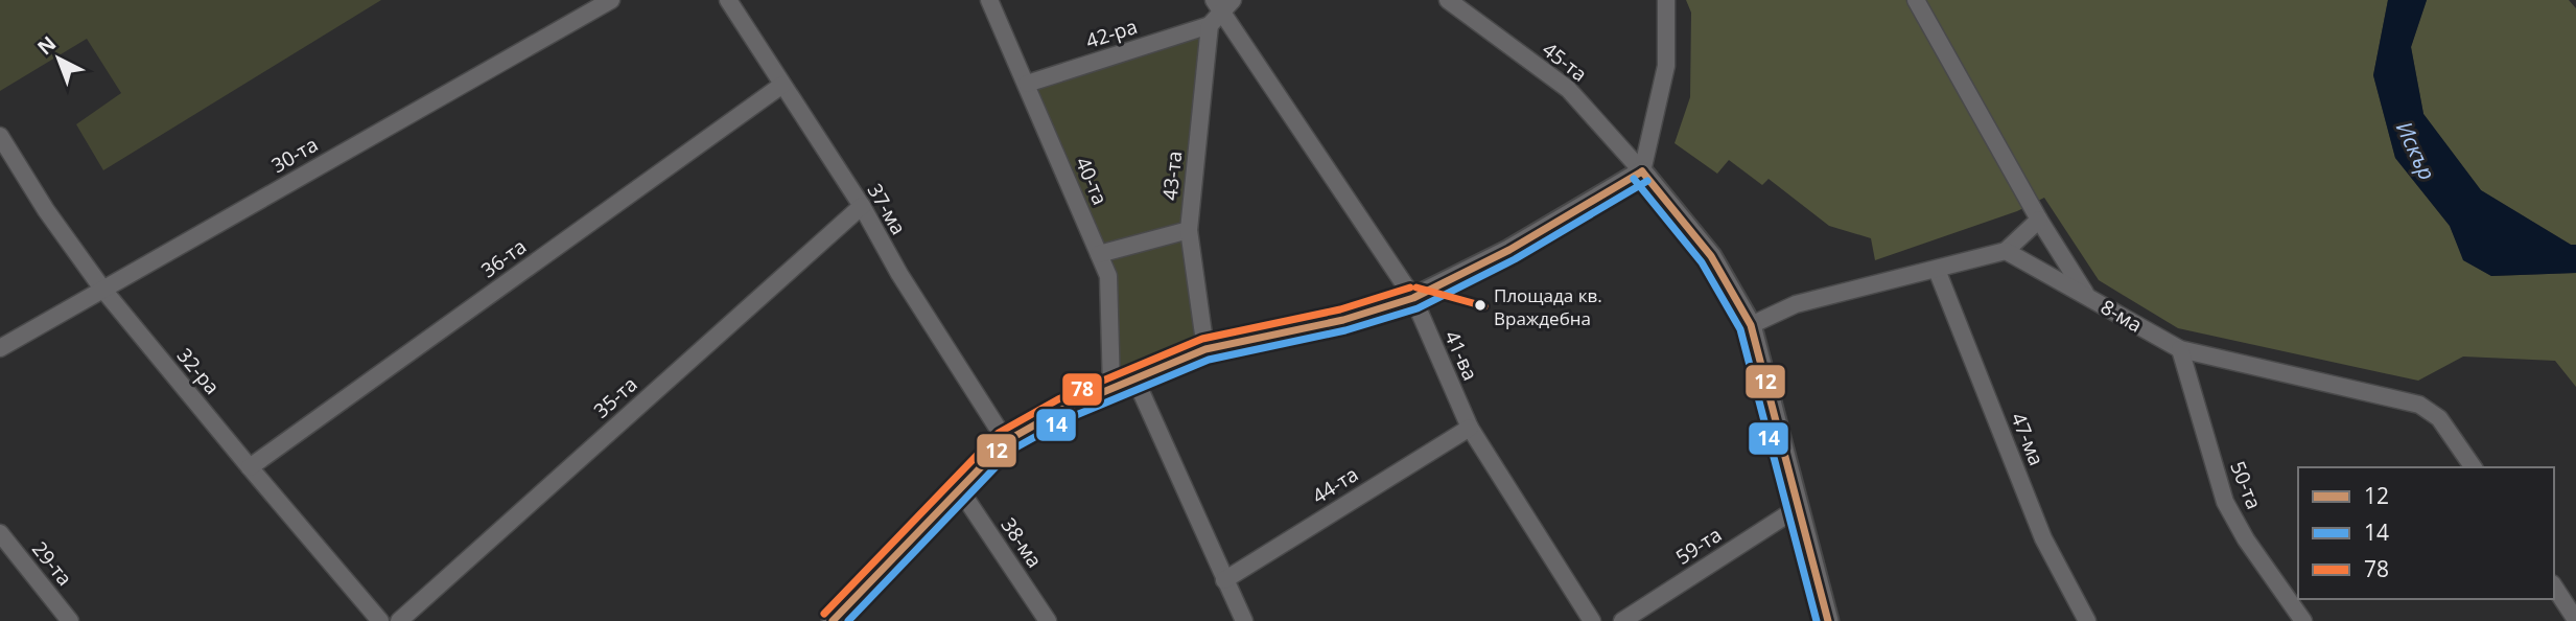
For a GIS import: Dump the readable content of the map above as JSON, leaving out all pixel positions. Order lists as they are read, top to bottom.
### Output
{
  "streets": {
    "street": [
      "42-ра",
      "45-та",
      "30-та",
      "43-та",
      "40-та",
      "37-ма",
      "36-та",
      "8-ма",
      "41-ва",
      "32-ра",
      "35-та",
      "47-ма",
      "44-та",
      "50-та",
      "38-ма",
      "59-та",
      "29-та"
    ]
  },
  "crossings": [
    ["42-ра", "43-та"],
    ["42-ра", "40-та"],
    ["30-та", "32-ра"],
    ["37-ма", "36-та"],
    ["37-ма", "35-та"],
    ["36-та", "32-ра"],
    ["8-ма", "50-та"],
    ["41-ва", "44-та"]
  ],
  "water": ["Искър"],
  "places": ["Площада кв. Враждебна"],
  "lines": ["transit line 12", "transit line 14", "transit line 78"],
  "legend": ["12", "14", "78"],
  "north": "top left"
}
